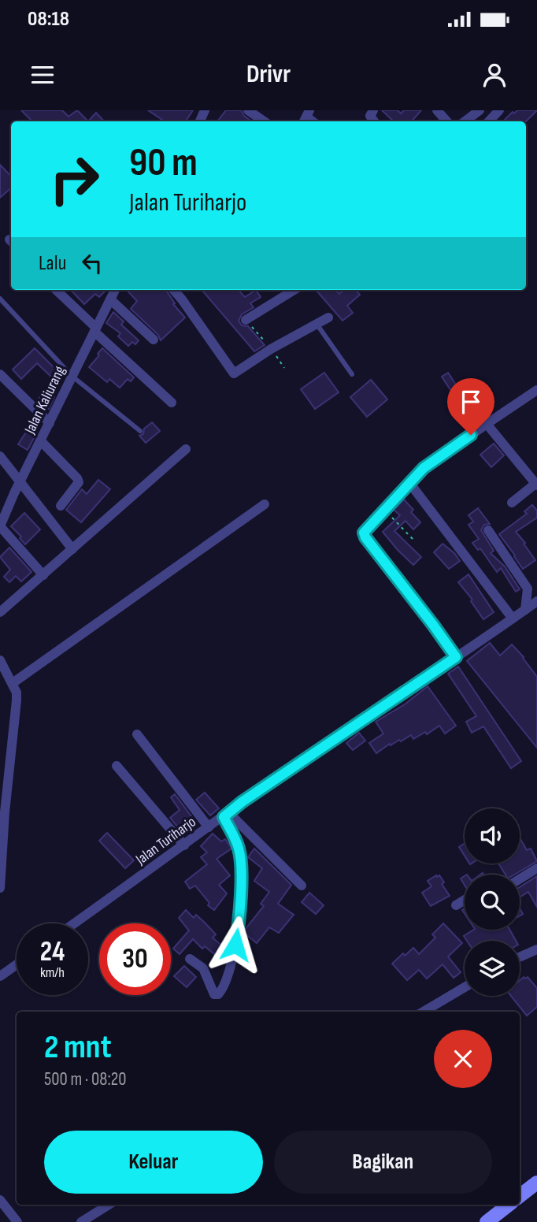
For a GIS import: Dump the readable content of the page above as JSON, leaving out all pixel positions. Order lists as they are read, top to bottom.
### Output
{
  "streets": {
    "street": ["Jalan Kaliurang", "Jalan Turiharjo"]
  },
  "page": {
    "status": "08:18",
    "header": "Drivr",
    "turn": ["90 m", "Jalan Turiharjo"],
    "then": "Lalu",
    "speed": "24 km/h",
    "limit": "30",
    "heading": ["2 mnt", "500 m · 08:20"],
    "buttons": ["Keluar", "Bagikan"]
  }
}
